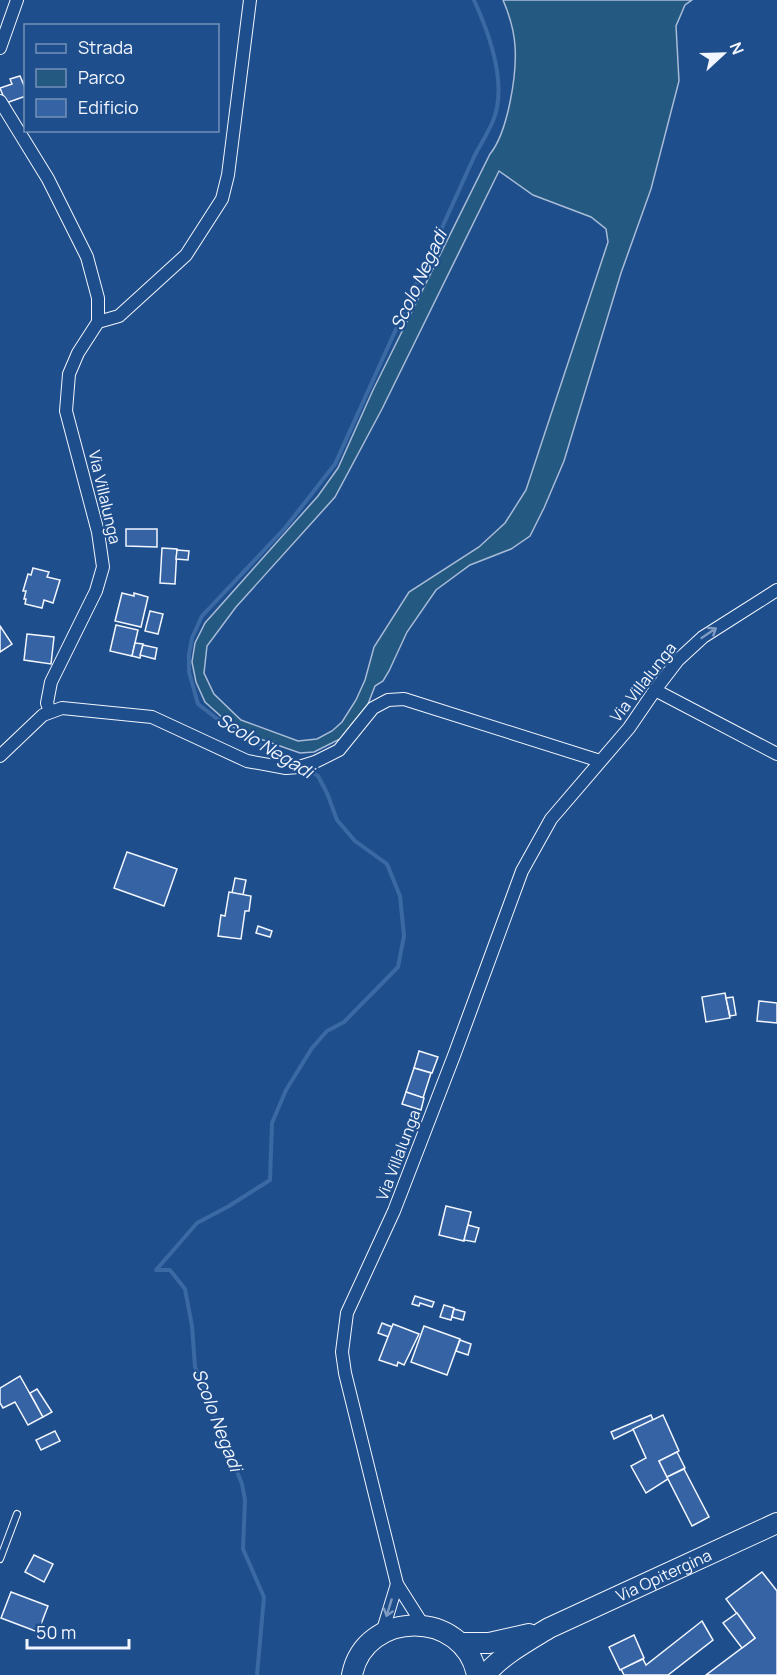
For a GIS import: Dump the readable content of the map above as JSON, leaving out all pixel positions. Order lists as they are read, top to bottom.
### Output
{
  "streets": {
    "main road": ["Via Opitergina"],
    "street": ["Via Villalunga"]
  },
  "water": ["Scolo Negadi"],
  "legend": ["Strada", "Parco", "Edificio"],
  "scale_bar": "50 m",
  "north": "right"
}
